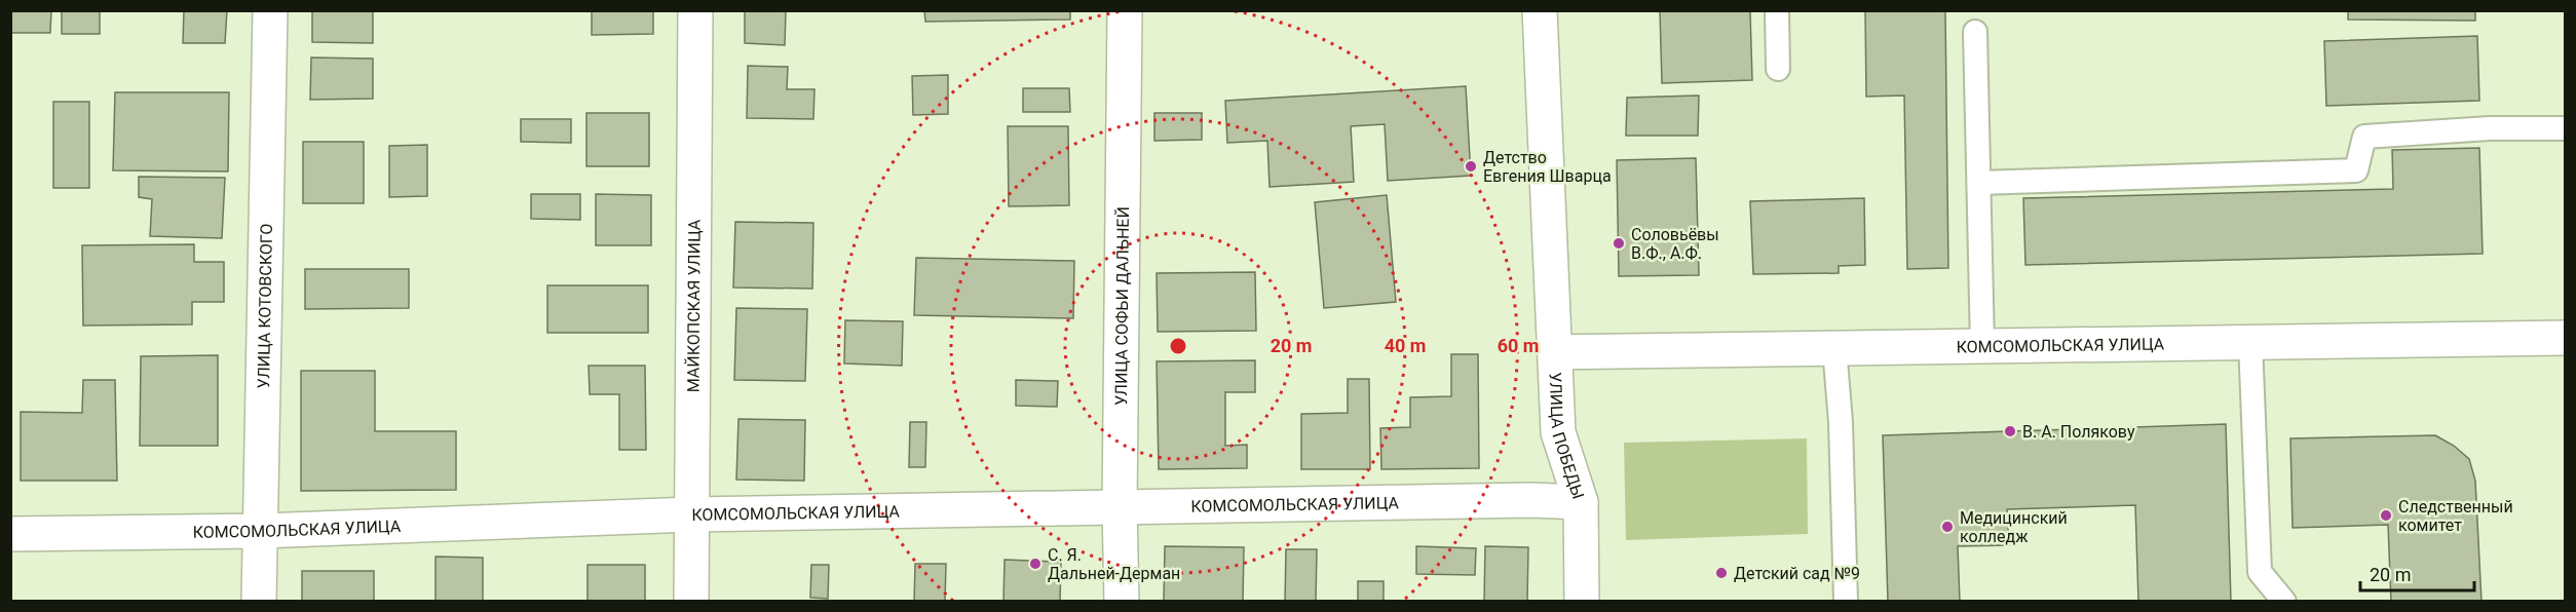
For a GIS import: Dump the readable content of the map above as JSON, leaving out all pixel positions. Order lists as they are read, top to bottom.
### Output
{
  "streets": {
    "street": [
      "УЛИЦА КОТОВСКОГО",
      "МАЙКОПСКАЯ УЛИЦА",
      "УЛИЦА СОФЬИ ДАЛЬНЕЙ",
      "КОМСОМОЛЬСКАЯ УЛИЦА",
      "УЛИЦА ПОБЕДЫ"
    ]
  },
  "crossings": [
    ["УЛИЦА КОТОВСКОГО", "КОМСОМОЛЬСКАЯ УЛИЦА"],
    ["МАЙКОПСКАЯ УЛИЦА", "КОМСОМОЛЬСКАЯ УЛИЦА"],
    ["УЛИЦА СОФЬИ ДАЛЬНЕЙ", "КОМСОМОЛЬСКАЯ УЛИЦА"],
    ["КОМСОМОЛЬСКАЯ УЛИЦА", "УЛИЦА ПОБЕДЫ"]
  ],
  "places": [
    "Детство Евгения Шварца",
    "Соловьёвы В.Ф., А.Ф.",
    "В. А. Полякову",
    "Следственный комитет",
    "Медицинский колледж",
    "С. Я. Дальней-Дерман",
    "Детский сад №9"
  ],
  "scale_bar": "20 m",
  "rings": ["20 m", "40 m", "60 m"]
}
